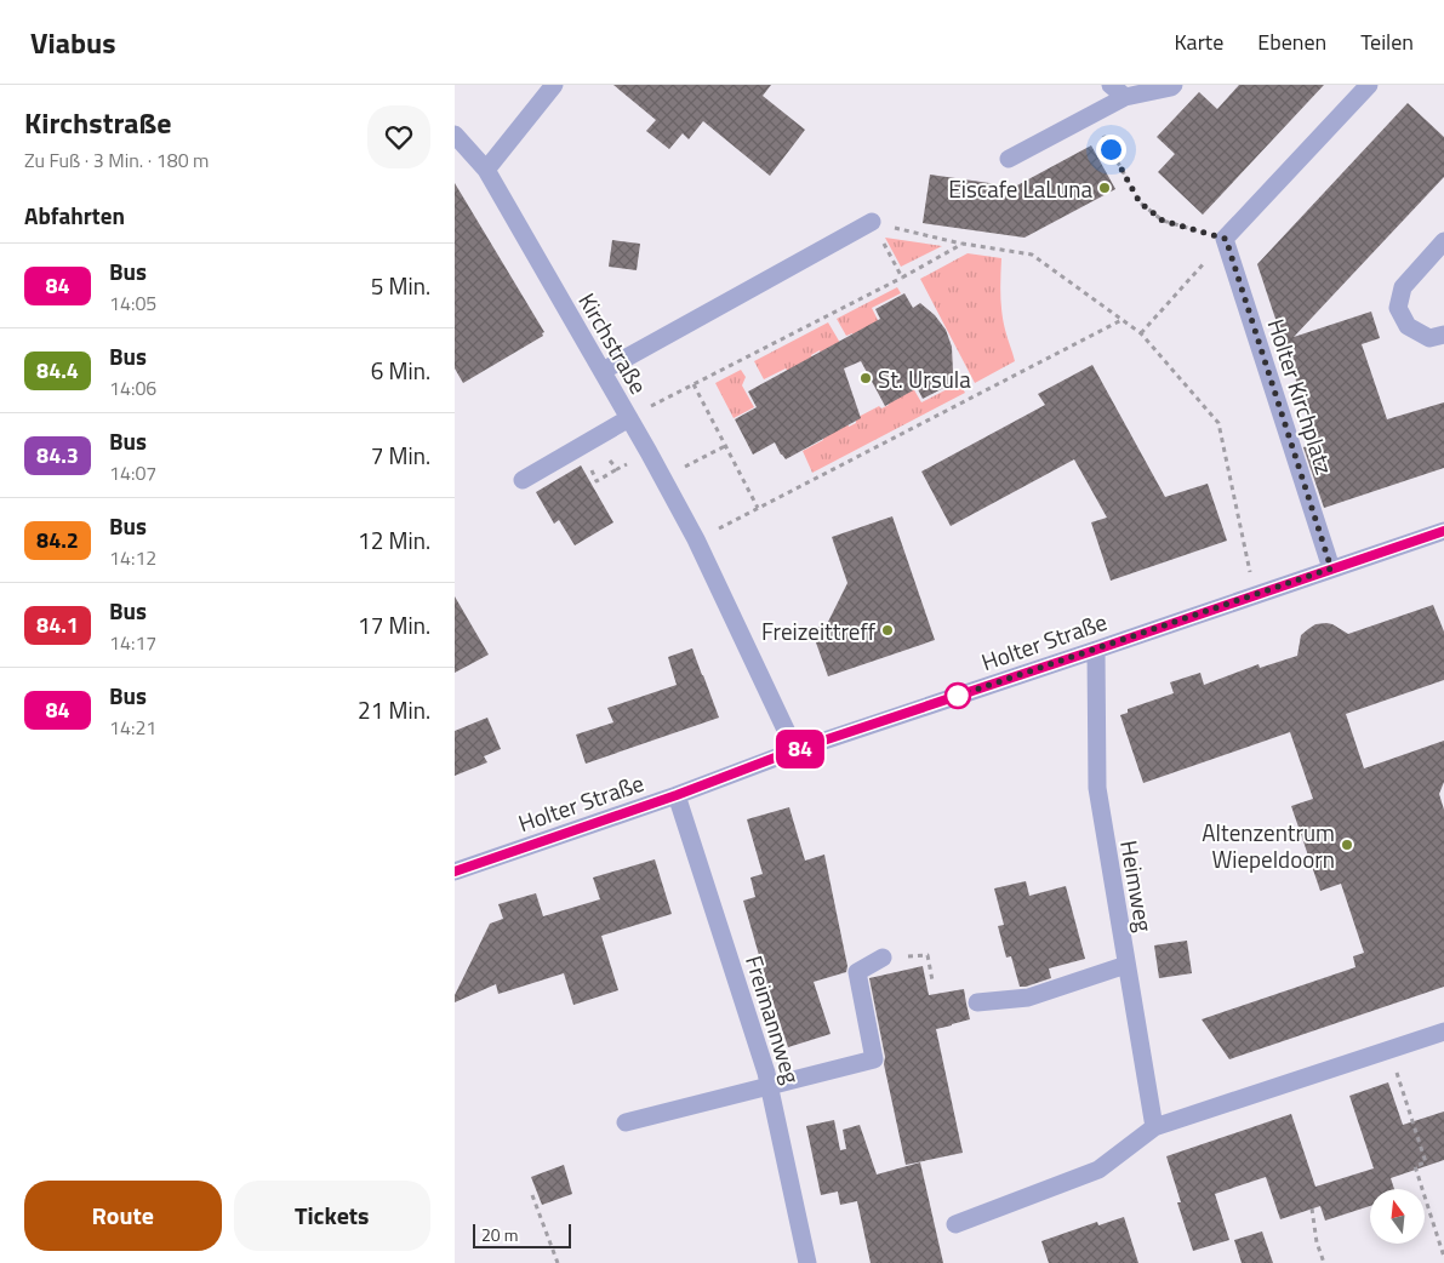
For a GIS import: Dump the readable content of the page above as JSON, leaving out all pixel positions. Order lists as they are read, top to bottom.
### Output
{
  "streets": {
    "street": [
      "Kirchstraße",
      "Holter Kirchplatz",
      "Holter Straße",
      "Heimweg",
      "Freimannweg"
    ]
  },
  "crossings": [
    ["Kirchstraße", "Holter Straße"],
    ["Holter Kirchplatz", "Holter Straße"],
    ["Holter Straße", "Heimweg"],
    ["Holter Straße", "Freimannweg"]
  ],
  "places": [
    "Eiscafe LaLuna",
    "St. Ursula",
    "Freizeittreff",
    "Altenzentrum Wiepeldoorn"
  ],
  "lines": ["bus line 84"],
  "scale_bar": "20 m",
  "north": "top",
  "page": {
    "header": "Viabus",
    "nav": ["Karte", "Ebenen", "Teilen"],
    "heading": [
      ["Kirchstraße", "Zu Fuß · 3 Min. · 180 m"],
      "Abfahrten"
    ],
    "on_map": "84",
    "list": [
      {
        "mark": "84",
        "name": "Bus",
        "note": "14:05",
        "value": "5 Min."
      },
      {
        "mark": "84.4",
        "name": "Bus",
        "note": "14:06",
        "value": "6 Min."
      },
      {
        "mark": "84.3",
        "name": "Bus",
        "note": "14:07",
        "value": "7 Min."
      },
      {
        "mark": "84.2",
        "name": "Bus",
        "note": "14:12",
        "value": "12 Min."
      },
      {
        "mark": "84.1",
        "name": "Bus",
        "note": "14:17",
        "value": "17 Min."
      },
      {
        "mark": "84",
        "name": "Bus",
        "note": "14:21",
        "value": "21 Min."
      }
    ],
    "buttons": ["Route", "Tickets"],
    "scale": "20 m"
  }
}
